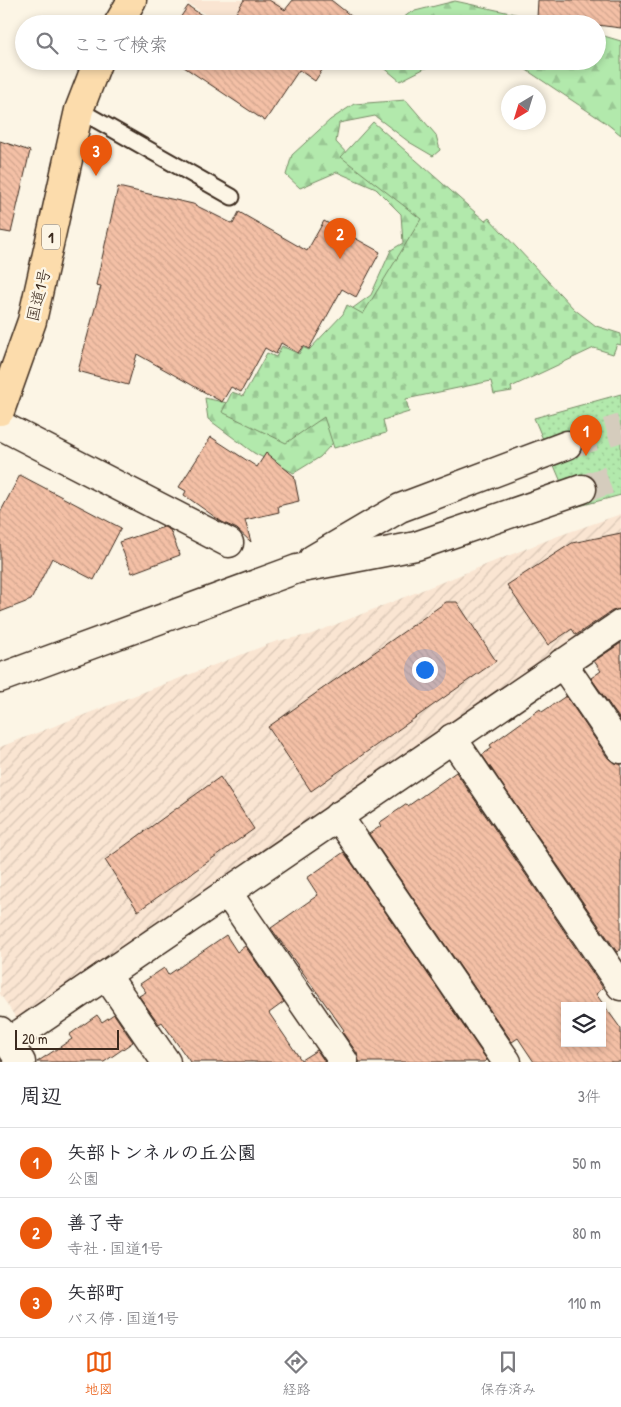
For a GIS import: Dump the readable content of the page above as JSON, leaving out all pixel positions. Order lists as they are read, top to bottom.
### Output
{
  "streets": {
    "highway": ["1", "国道1号"]
  },
  "scale_bar": "20 m",
  "north": "bottom left",
  "page": {
    "search": "ここで検索",
    "pins": ["3", "2", "1"],
    "scale": "20 m",
    "heading": ["周辺", "3件"],
    "list": [
      {
        "mark": "1",
        "name": "矢部トンネルの丘公園",
        "note": "公園",
        "value": "50 m"
      },
      {
        "mark": "2",
        "name": "善了寺",
        "note": "寺社 · 国道1号",
        "value": "80 m"
      },
      {
        "mark": "3",
        "name": "矢部町",
        "note": "バス停 · 国道1号",
        "value": "110 m"
      }
    ],
    "nav": ["地図", "経路", "保存済み"]
  }
}
